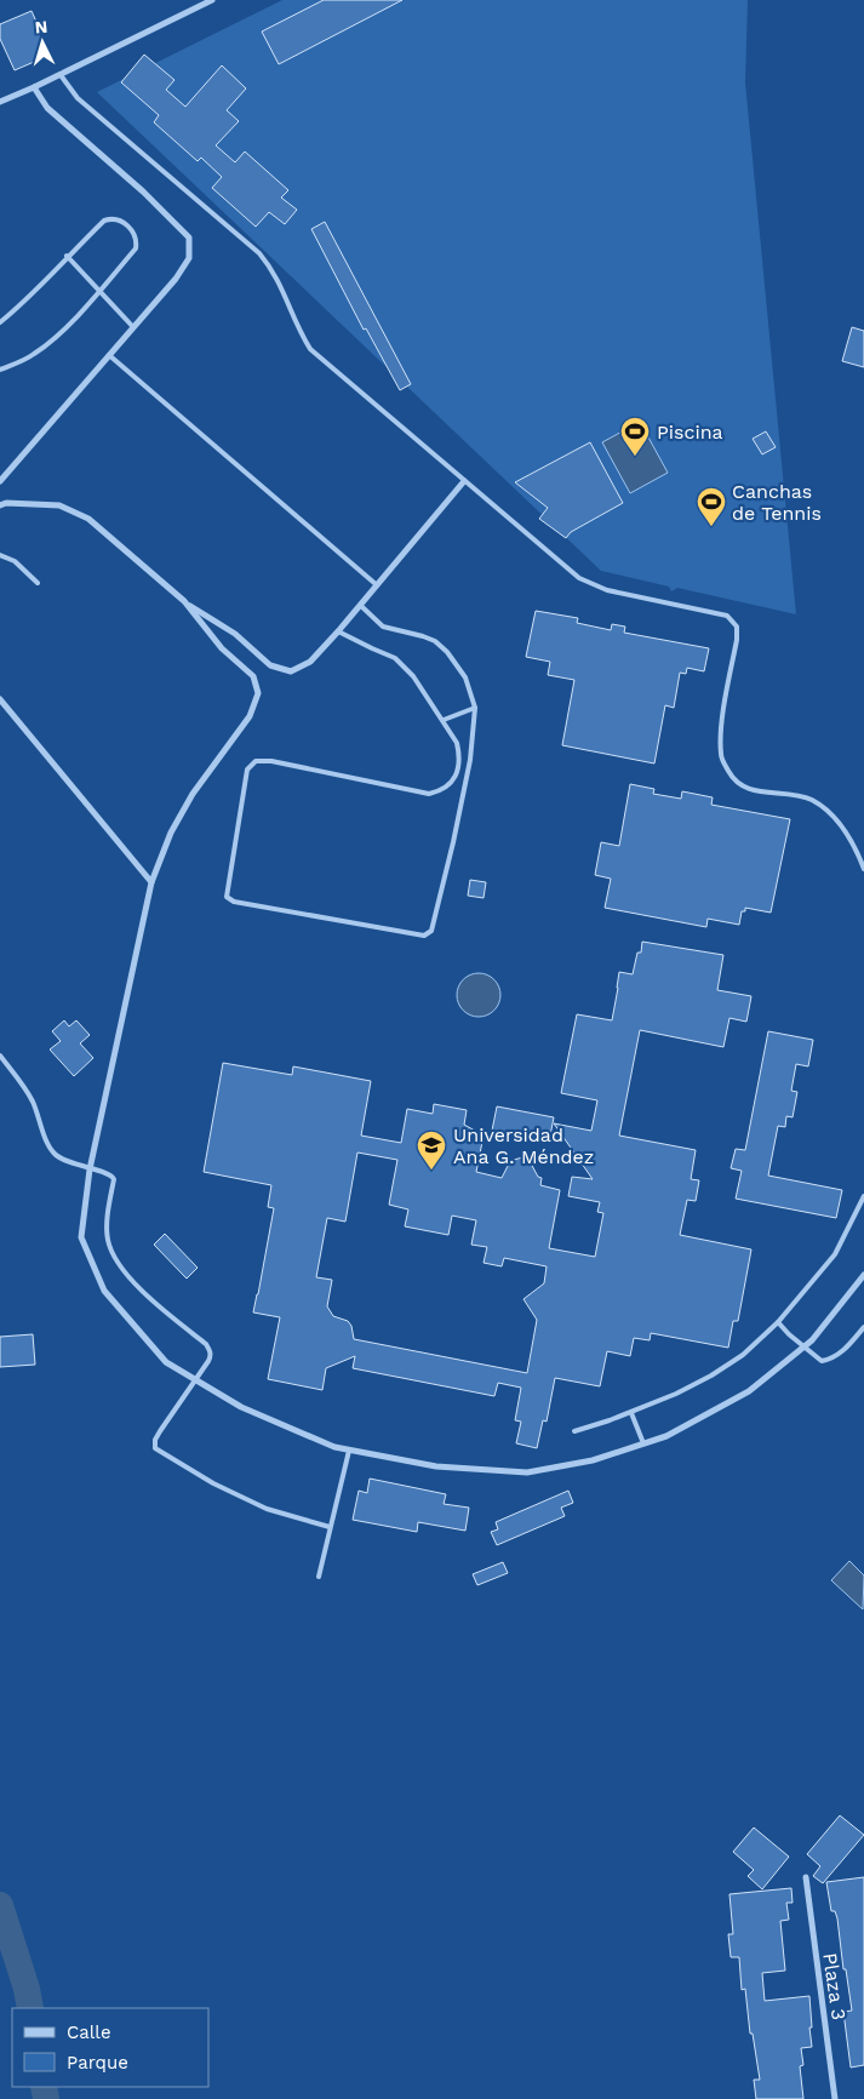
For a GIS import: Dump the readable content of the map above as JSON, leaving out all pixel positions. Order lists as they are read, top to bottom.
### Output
{
  "streets": {
    "street": ["Plaza 3"]
  },
  "places": {
    "sports": ["Piscina", "Canchas de Tennis"],
    "school or university": ["Universidad Ana G. Méndez"]
  },
  "legend": ["Calle", "Parque"],
  "north": "top"
}
